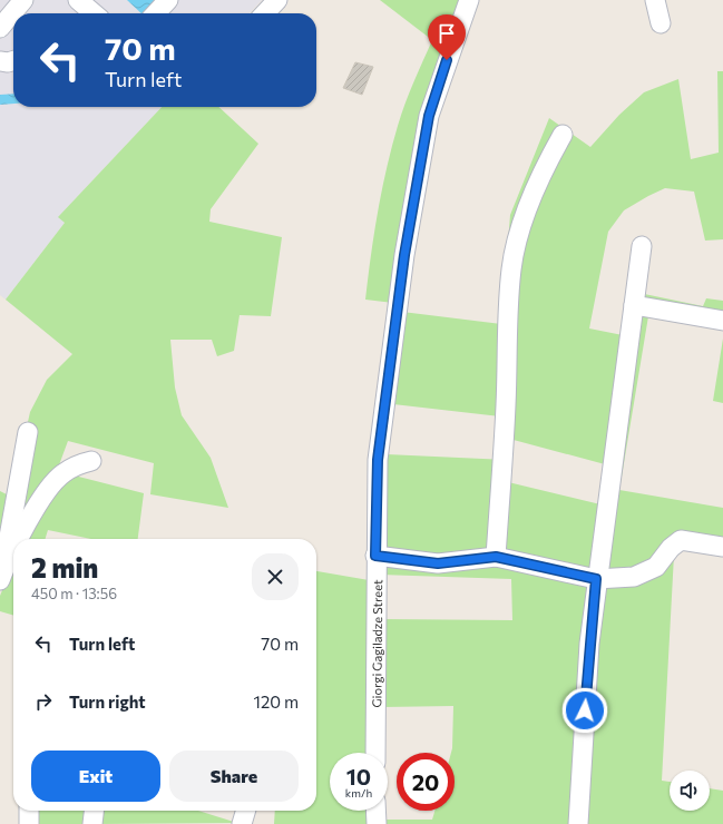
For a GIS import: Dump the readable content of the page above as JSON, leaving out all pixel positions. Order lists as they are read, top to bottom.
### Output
{
  "streets": {
    "street": ["Giorgi Gagiladze Street"]
  },
  "page": {
    "turn": ["70 m", "Turn left"],
    "heading": ["2 min", "450 m · 13:56"],
    "list": [
      {
        "name": "Turn left",
        "value": "70 m"
      },
      {
        "name": "Turn right",
        "value": "120 m"
      }
    ],
    "buttons": ["Exit", "Share"],
    "speed": "10 km/h",
    "limit": "20"
  }
}
